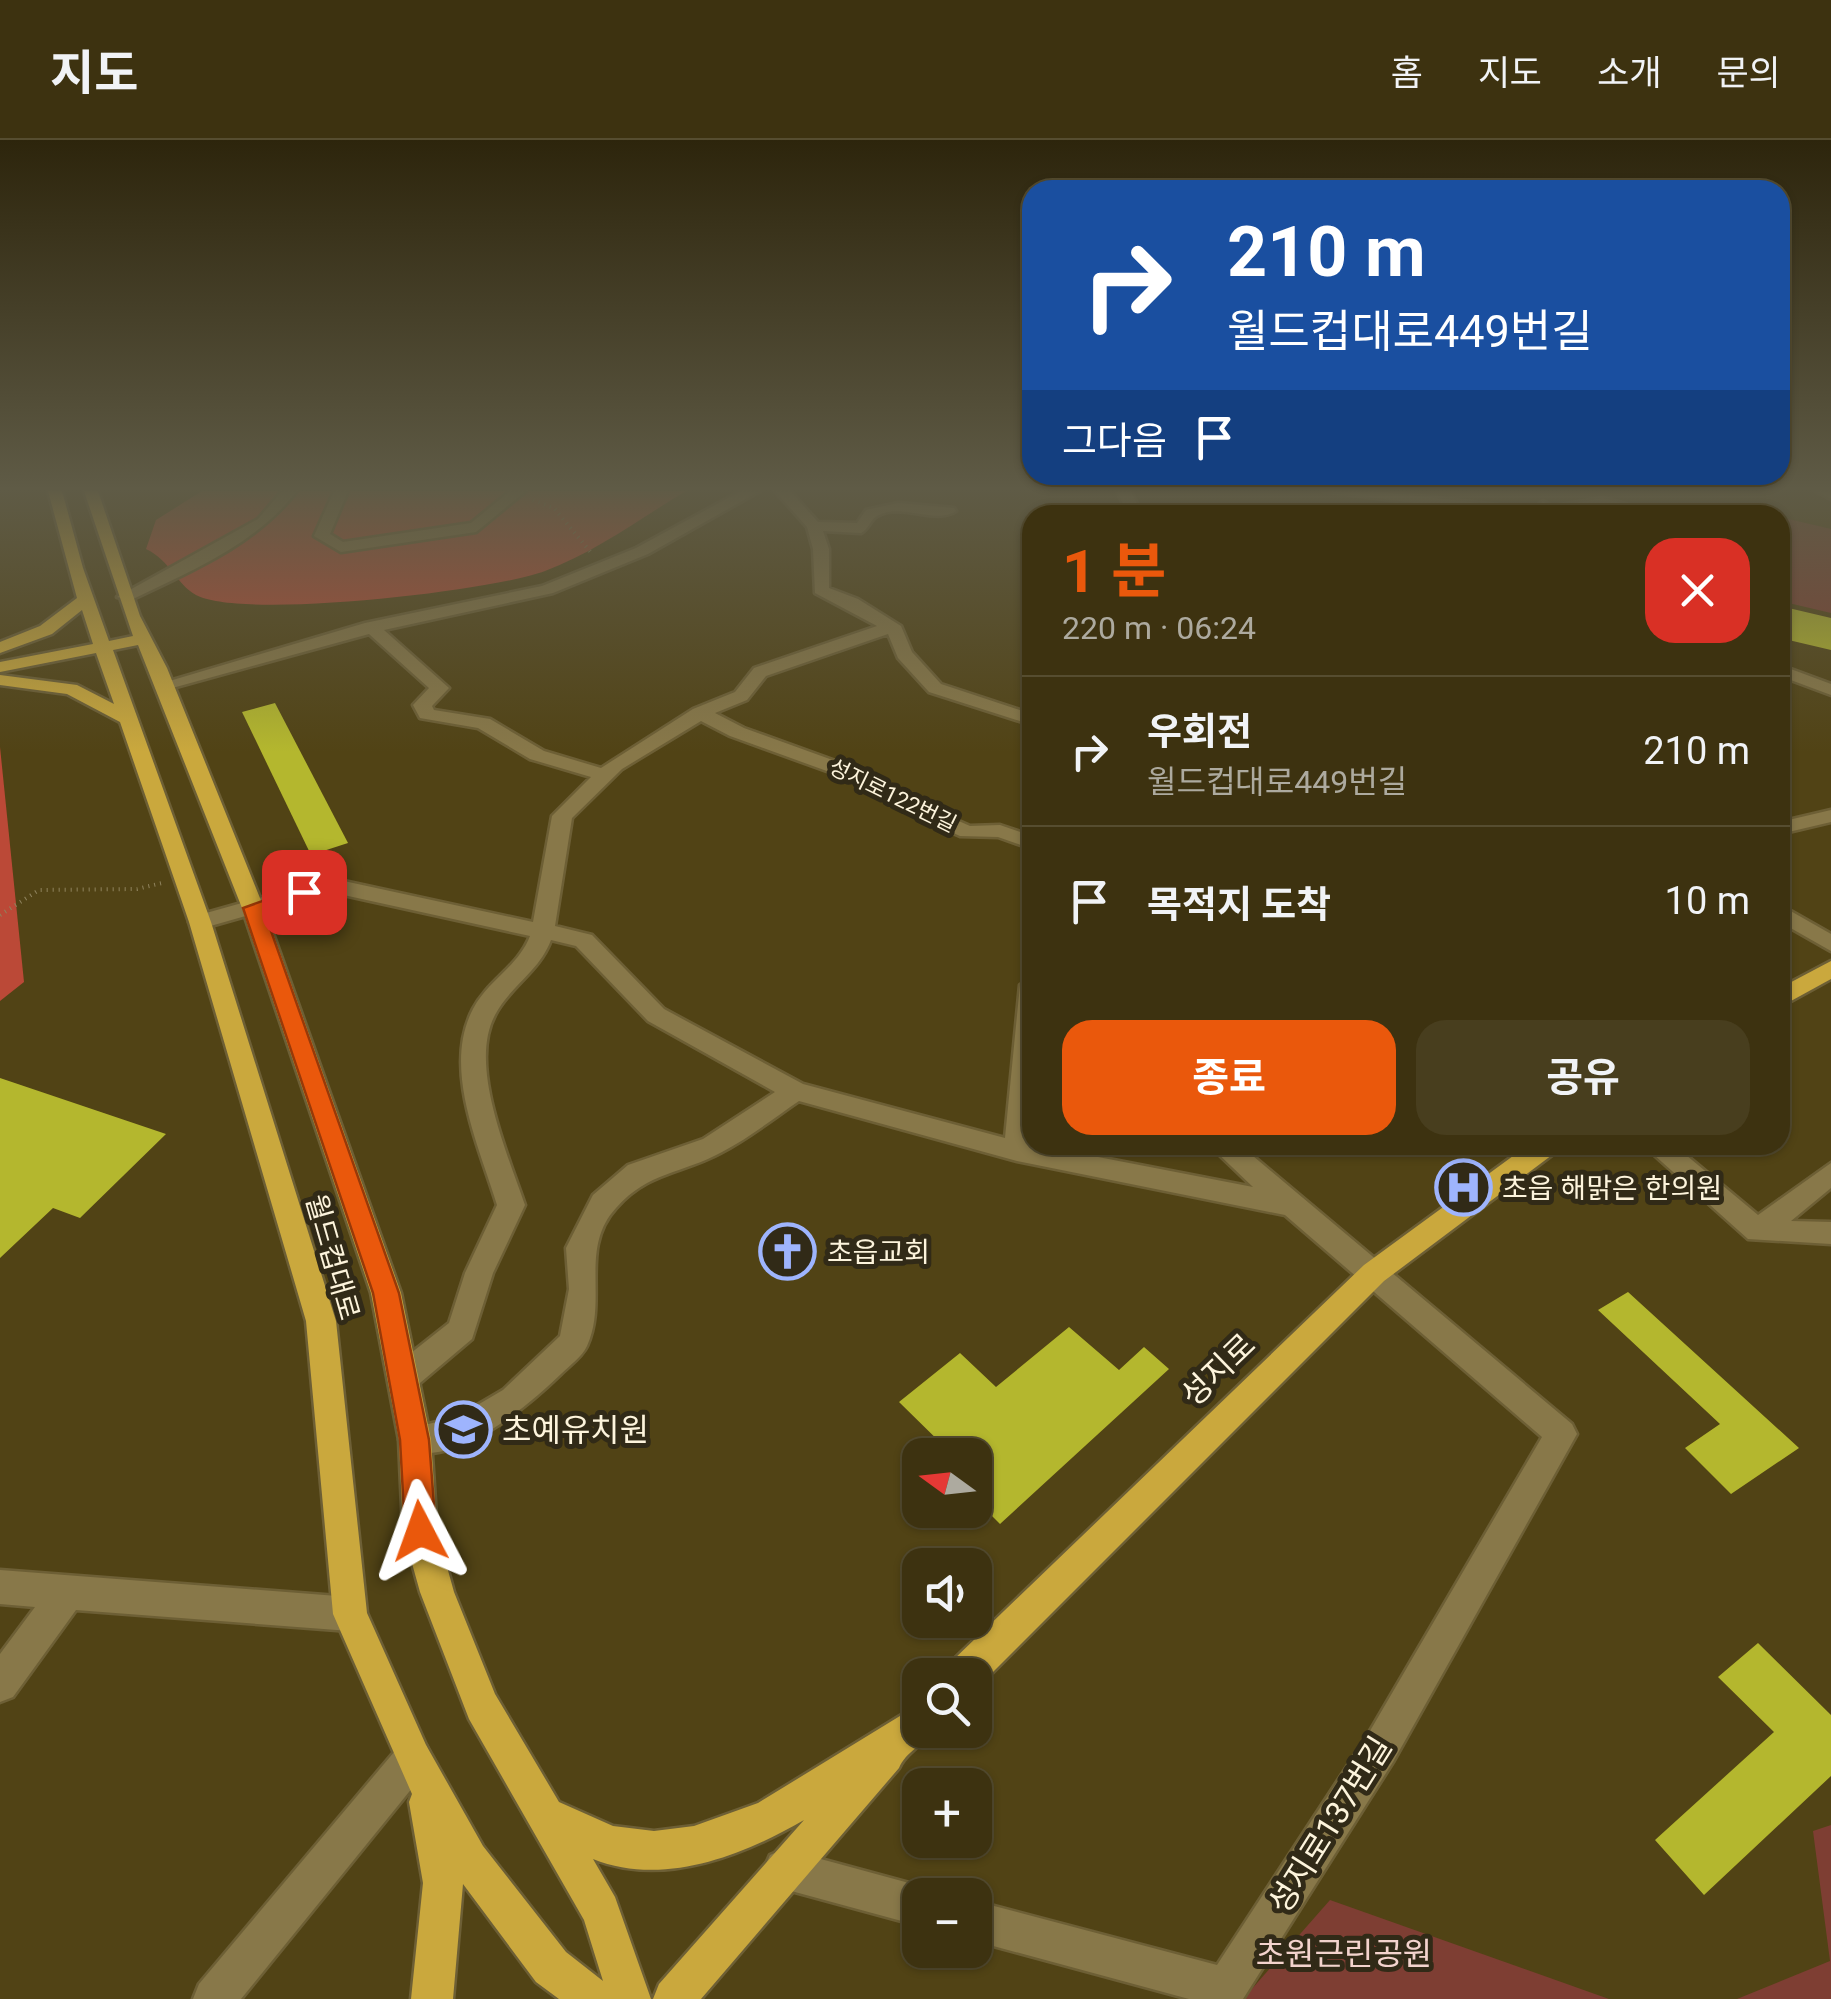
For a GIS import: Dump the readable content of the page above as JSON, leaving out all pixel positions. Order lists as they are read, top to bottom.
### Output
{
  "streets": {
    "main road": ["월드컵대로", "성지로"],
    "street": ["성지로122번길", "성지로137번길"]
  },
  "crossings": [
    ["성지로", "성지로137번길"]
  ],
  "parks": ["초원근린공원"],
  "places": {
    "hospital": ["초읍 해맑은 한의원"],
    "church": ["초읍교회"],
    "school or university": ["초예유치원"]
  },
  "north": "left",
  "page": {
    "header": "지도",
    "nav": [
      "홈",
      "지도",
      "소개",
      "문의"
    ],
    "turn": ["210 m", "월드컵대로449번길"],
    "then": "그다음",
    "heading": ["1 분", "220 m · 06:24"],
    "list": [
      {
        "name": "우회전",
        "note": "월드컵대로449번길",
        "value": "210 m"
      },
      {
        "name": "목적지 도착",
        "value": "10 m"
      }
    ],
    "buttons": ["종료", "공유"],
    "map_buttons": ["+", "−"]
  }
}
